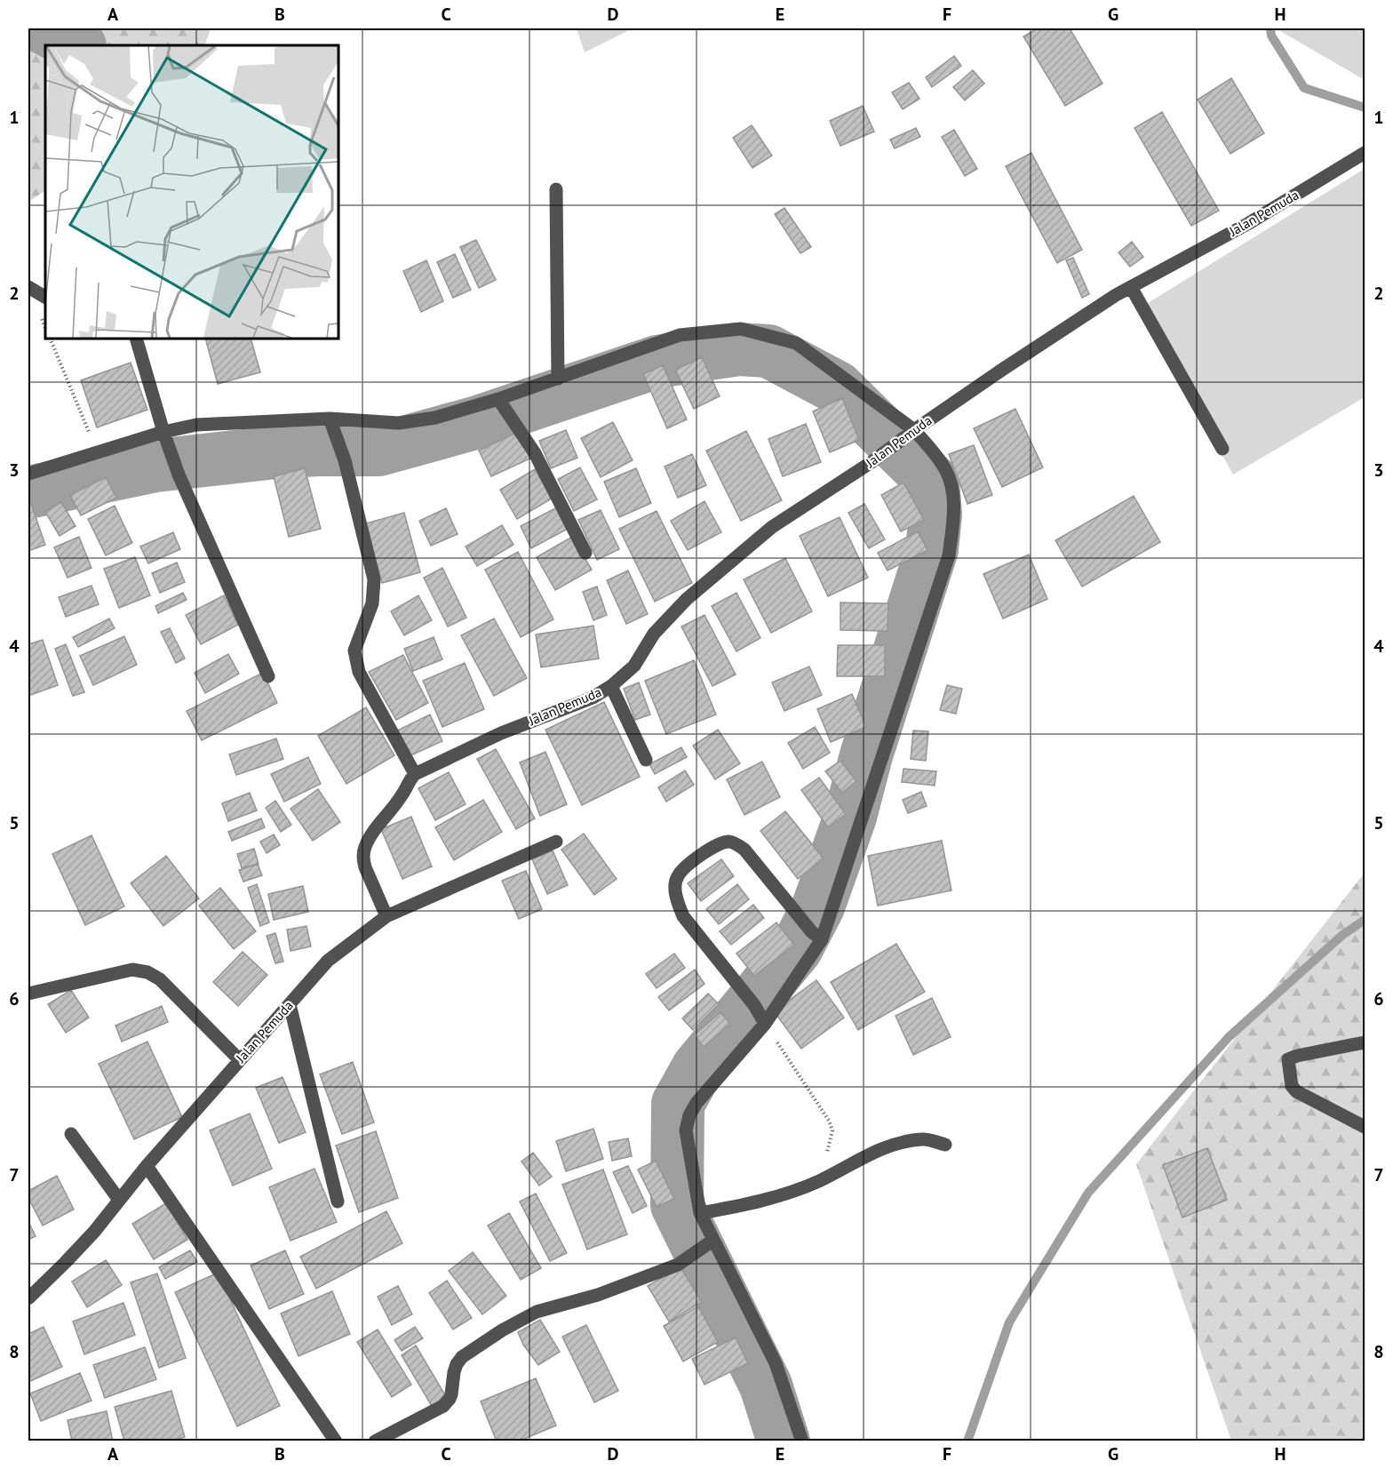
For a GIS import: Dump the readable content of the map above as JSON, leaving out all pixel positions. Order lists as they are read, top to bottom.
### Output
{
  "streets": {
    "street": ["Jalan Pemuda"]
  },
  "grid": {
    "columns": [
      "A",
      "B",
      "C",
      "D",
      "E",
      "F",
      "G",
      "H"
    ],
    "rows": [
      "1",
      "2",
      "3",
      "4",
      "5",
      "6",
      "7",
      "8"
    ]
  }
}
